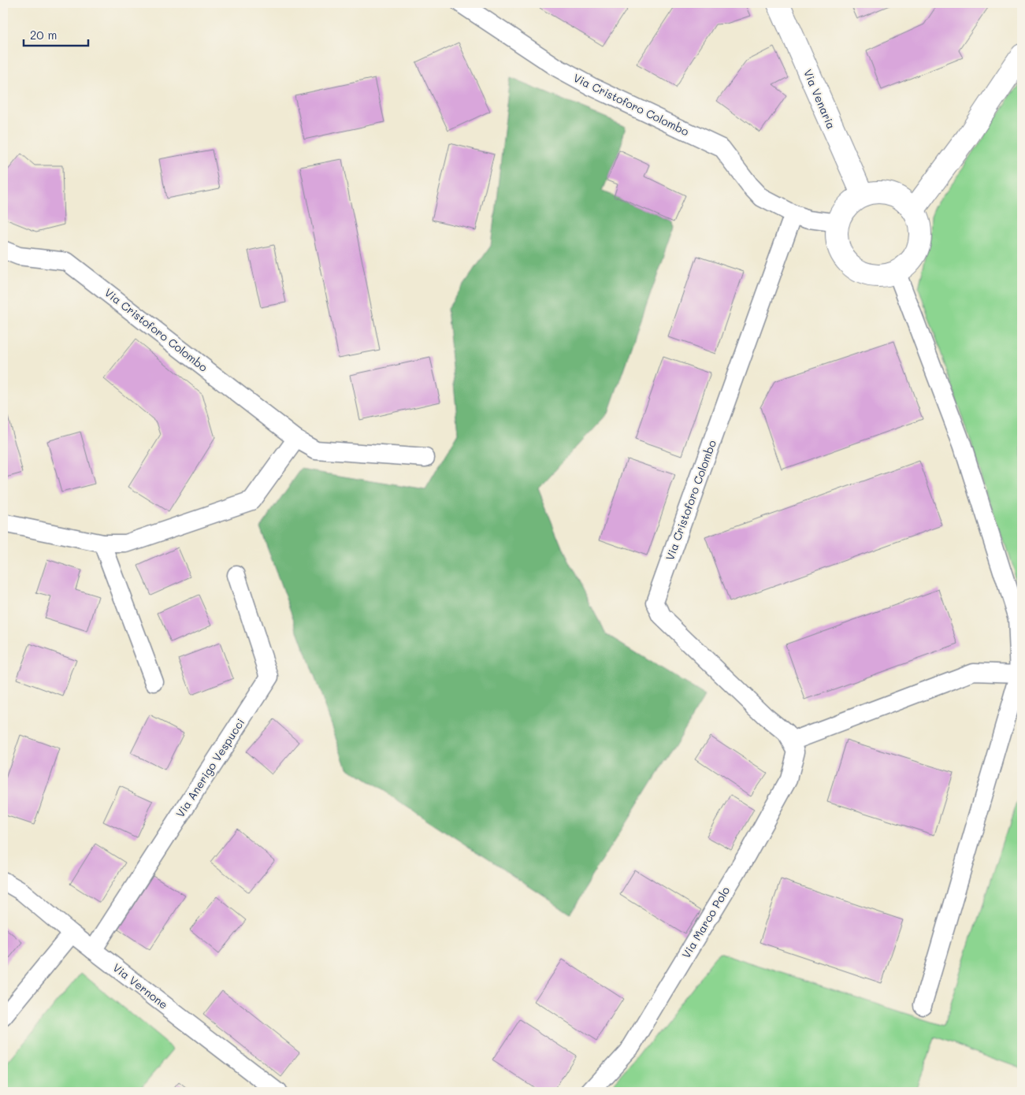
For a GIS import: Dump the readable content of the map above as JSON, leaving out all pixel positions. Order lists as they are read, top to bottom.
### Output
{
  "streets": {
    "street": [
      "Via Venaria",
      "Via Cristoforo Colombo",
      "Via Anerigo Vespucci",
      "Via Marco Polo",
      "Via Vernone"
    ]
  },
  "crossings": [
    ["Via Venaria", "Via Cristoforo Colombo"],
    ["Via Cristoforo Colombo", "Via Marco Polo"],
    ["Via Anerigo Vespucci", "Via Vernone"]
  ],
  "scale_bar": "20 m"
}
